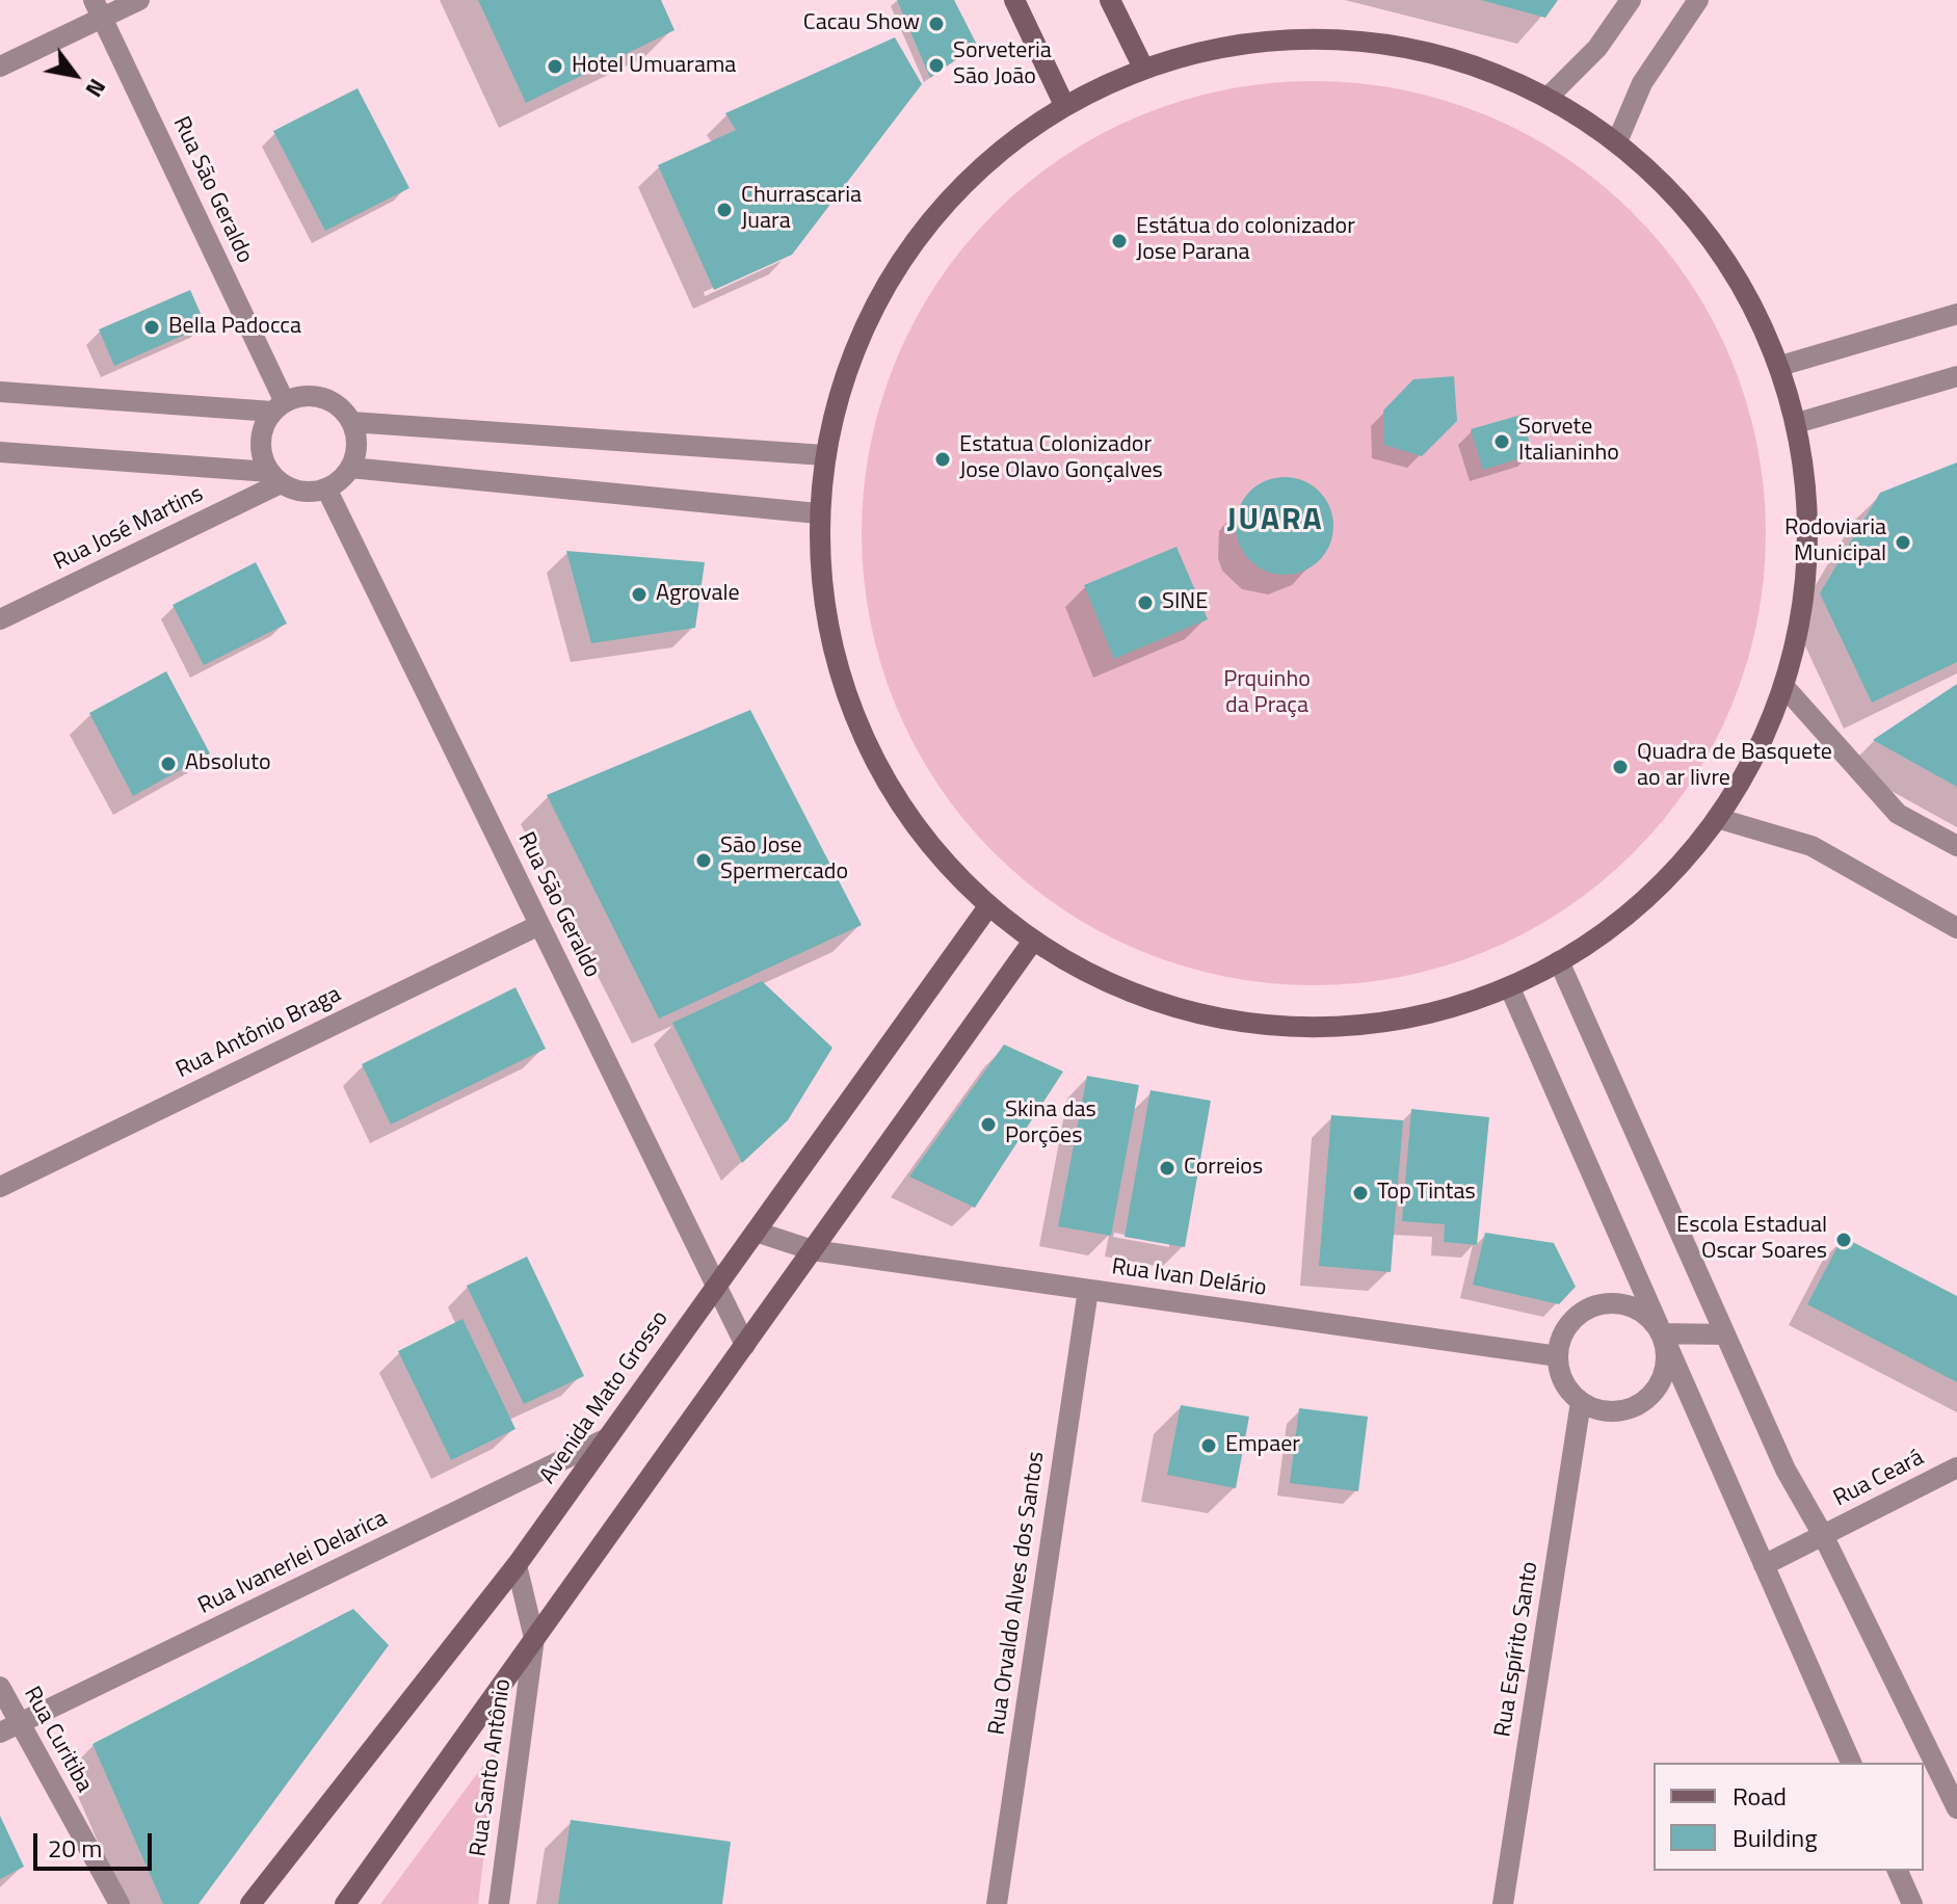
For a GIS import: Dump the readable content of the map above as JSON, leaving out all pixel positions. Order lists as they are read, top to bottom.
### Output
{
  "streets": {
    "main road": ["Avenida Mato Grosso"],
    "street": [
      "Rua São Geraldo",
      "Rua José Martins",
      "Rua Antônio Braga",
      "Rua Ivan Delário",
      "Rua Ceará",
      "Rua Ivanerlei Delarica",
      "Rua Orvaldo Alves dos Santos",
      "Rua Espírito Santo",
      "Rua Curitiba",
      "Rua Santo Antônio"
    ]
  },
  "crossings": [
    ["Rua São Geraldo", "Rua José Martins"],
    ["Rua São Geraldo", "Rua Antônio Braga"],
    ["Rua São Geraldo", "Avenida Mato Grosso"],
    ["Rua Ivan Delário", "Avenida Mato Grosso"],
    ["Rua Ivan Delário", "Rua Orvaldo Alves dos Santos"],
    ["Rua Ivan Delário", "Rua Espírito Santo"],
    ["Avenida Mato Grosso", "Rua Ivanerlei Delarica"],
    ["Rua Ivanerlei Delarica", "Rua Curitiba"]
  ],
  "districts": ["JUARA"],
  "parks": ["Prquinho da Praça"],
  "places": [
    "Cacau Show",
    "Sorveteria São João",
    "Hotel Umuarama",
    "Churrascaria Juara",
    "Estátua do colonizador Jose Parana",
    "Bella Padocca",
    "Sorvete Italianinho",
    "Estatua Colonizador Jose Olavo Gonçalves",
    "Rodoviaria Municipal",
    "Agrovale",
    "SINE",
    "Absoluto",
    "Quadra de Basquete ao ar livre",
    "São Jose Spermercado",
    "Skina das Porções",
    "Correios",
    "Top Tintas",
    "Escola Estadual Oscar Soares",
    "Empaer"
  ],
  "legend": ["Road", "Building"],
  "scale_bar": "20 m",
  "north": "bottom right"
}
